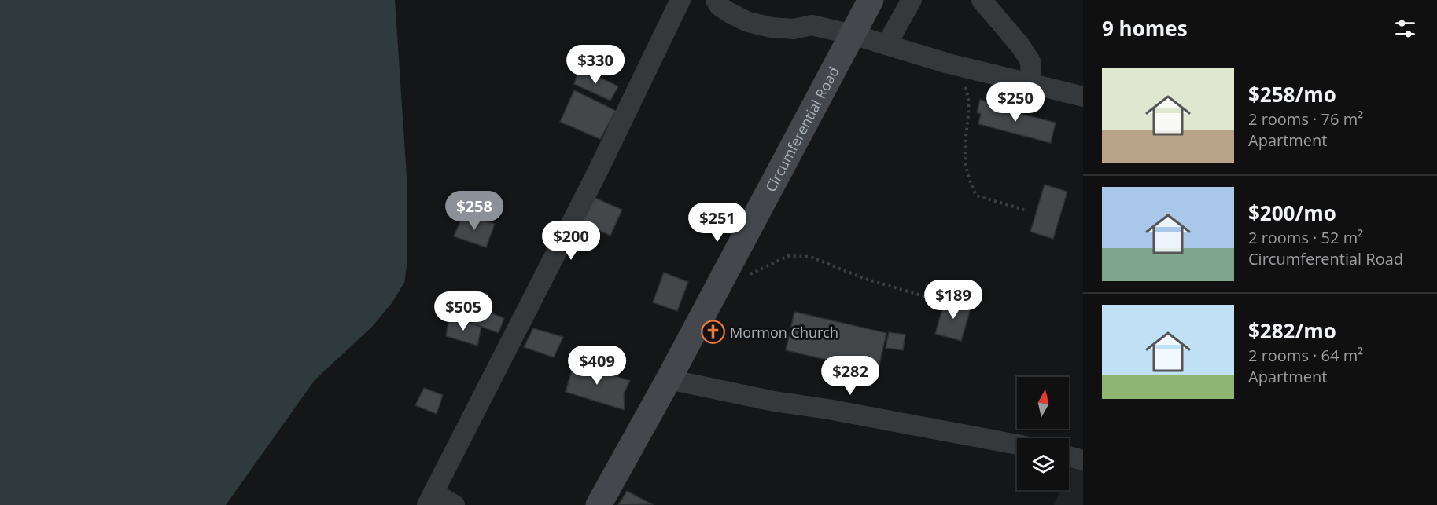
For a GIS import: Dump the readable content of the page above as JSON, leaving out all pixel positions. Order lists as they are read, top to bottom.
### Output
{
  "streets": {
    "main road": ["Circumferential Road"]
  },
  "places": {
    "church": ["Mormon Church"]
  },
  "north": "top",
  "page": {
    "heading": "9 homes",
    "price": [
      "$330",
      "$250",
      "$258",
      "$251",
      "$200",
      "$189",
      "$505",
      "$409",
      "$282"
    ],
    "list": [
      {
        "name": "$258/mo",
        "note": "2 rooms · 76 m² · Apartment"
      },
      {
        "name": "$200/mo",
        "note": "2 rooms · 52 m² · Circumferential Road"
      },
      {
        "name": "$282/mo",
        "note": "2 rooms · 64 m² · Apartment"
      }
    ]
  }
}
